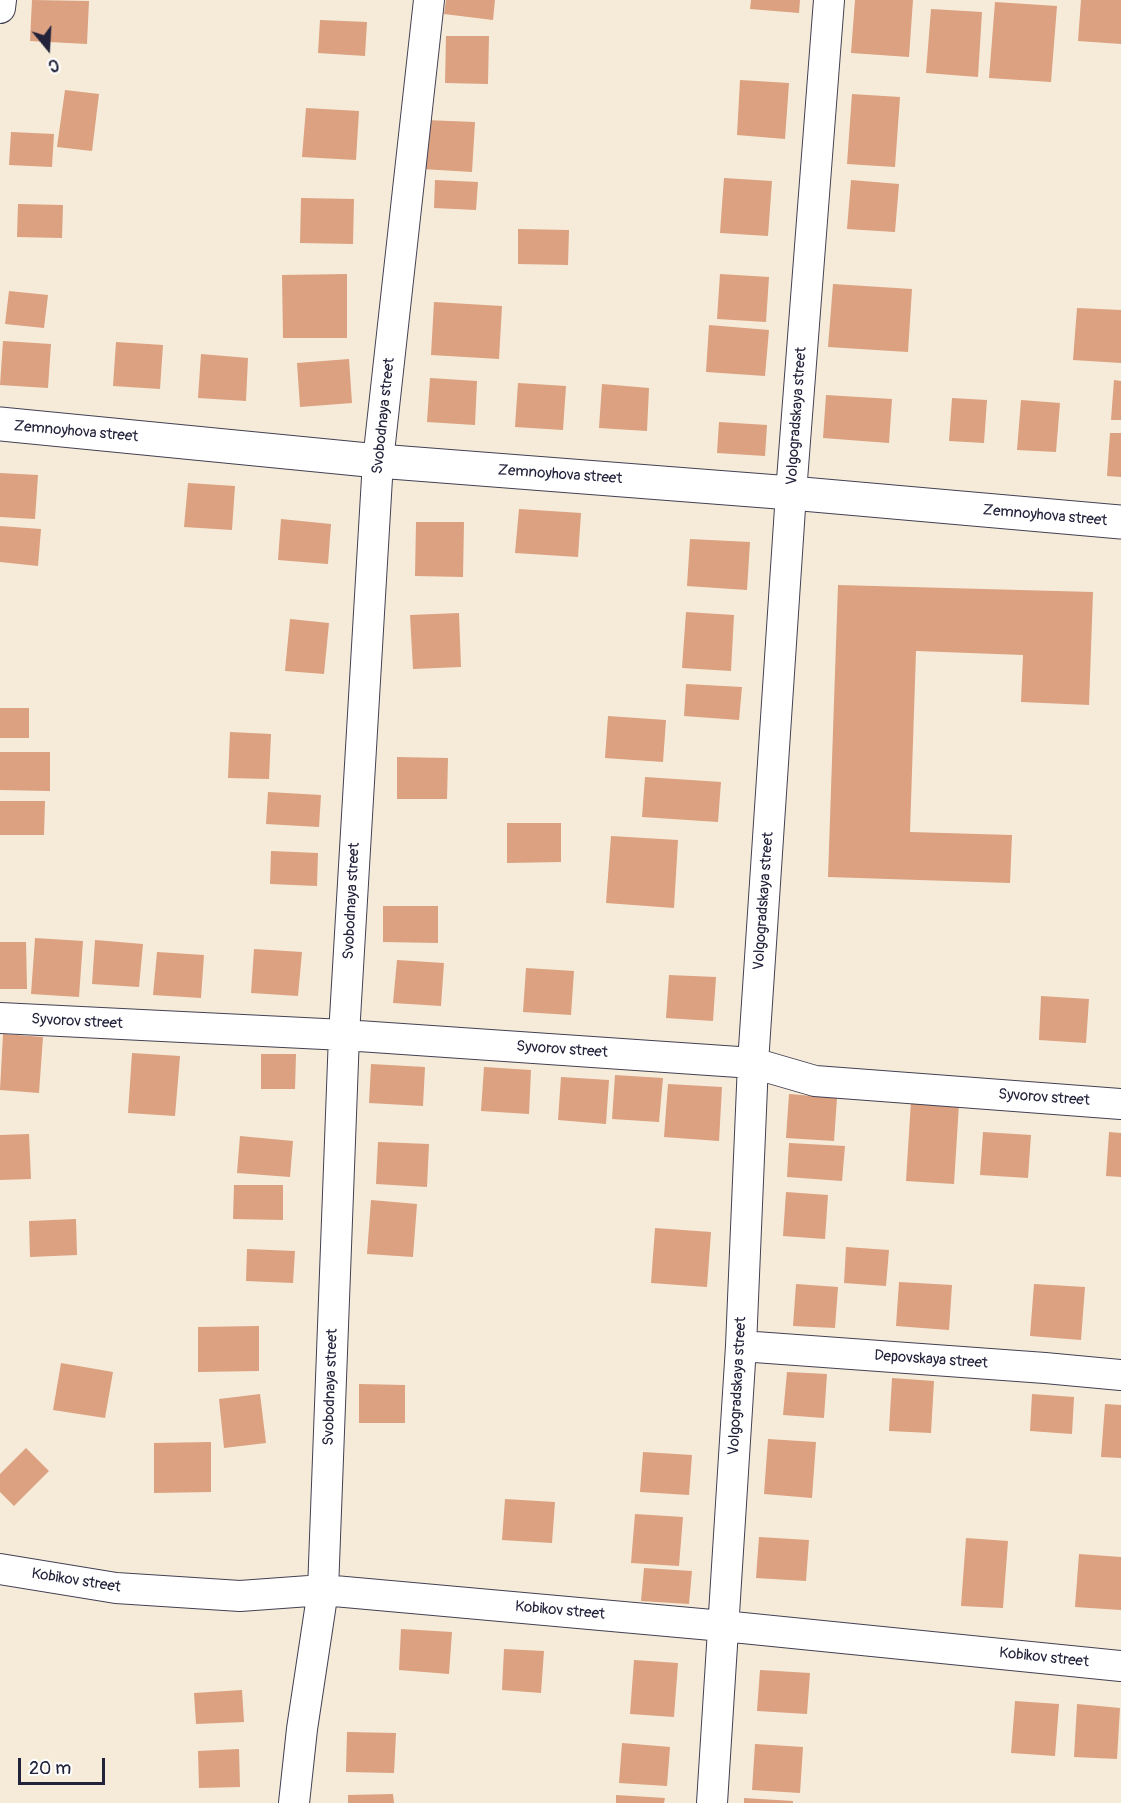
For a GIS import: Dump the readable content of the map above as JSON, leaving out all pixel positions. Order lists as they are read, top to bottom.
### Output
{
  "streets": {
    "street": [
      "Svobodnaya street",
      "Volgogradskaya street",
      "Zemnoyhova street",
      "Syvorov street",
      "Depovskaya street",
      "Kobikov street"
    ]
  },
  "crossings": [
    ["Svobodnaya street", "Zemnoyhova street"],
    ["Svobodnaya street", "Syvorov street"],
    ["Svobodnaya street", "Kobikov street"],
    ["Volgogradskaya street", "Zemnoyhova street"],
    ["Volgogradskaya street", "Syvorov street"],
    ["Volgogradskaya street", "Depovskaya street"],
    ["Volgogradskaya street", "Kobikov street"]
  ],
  "scale_bar": "20 m",
  "north": "bottom"
}
